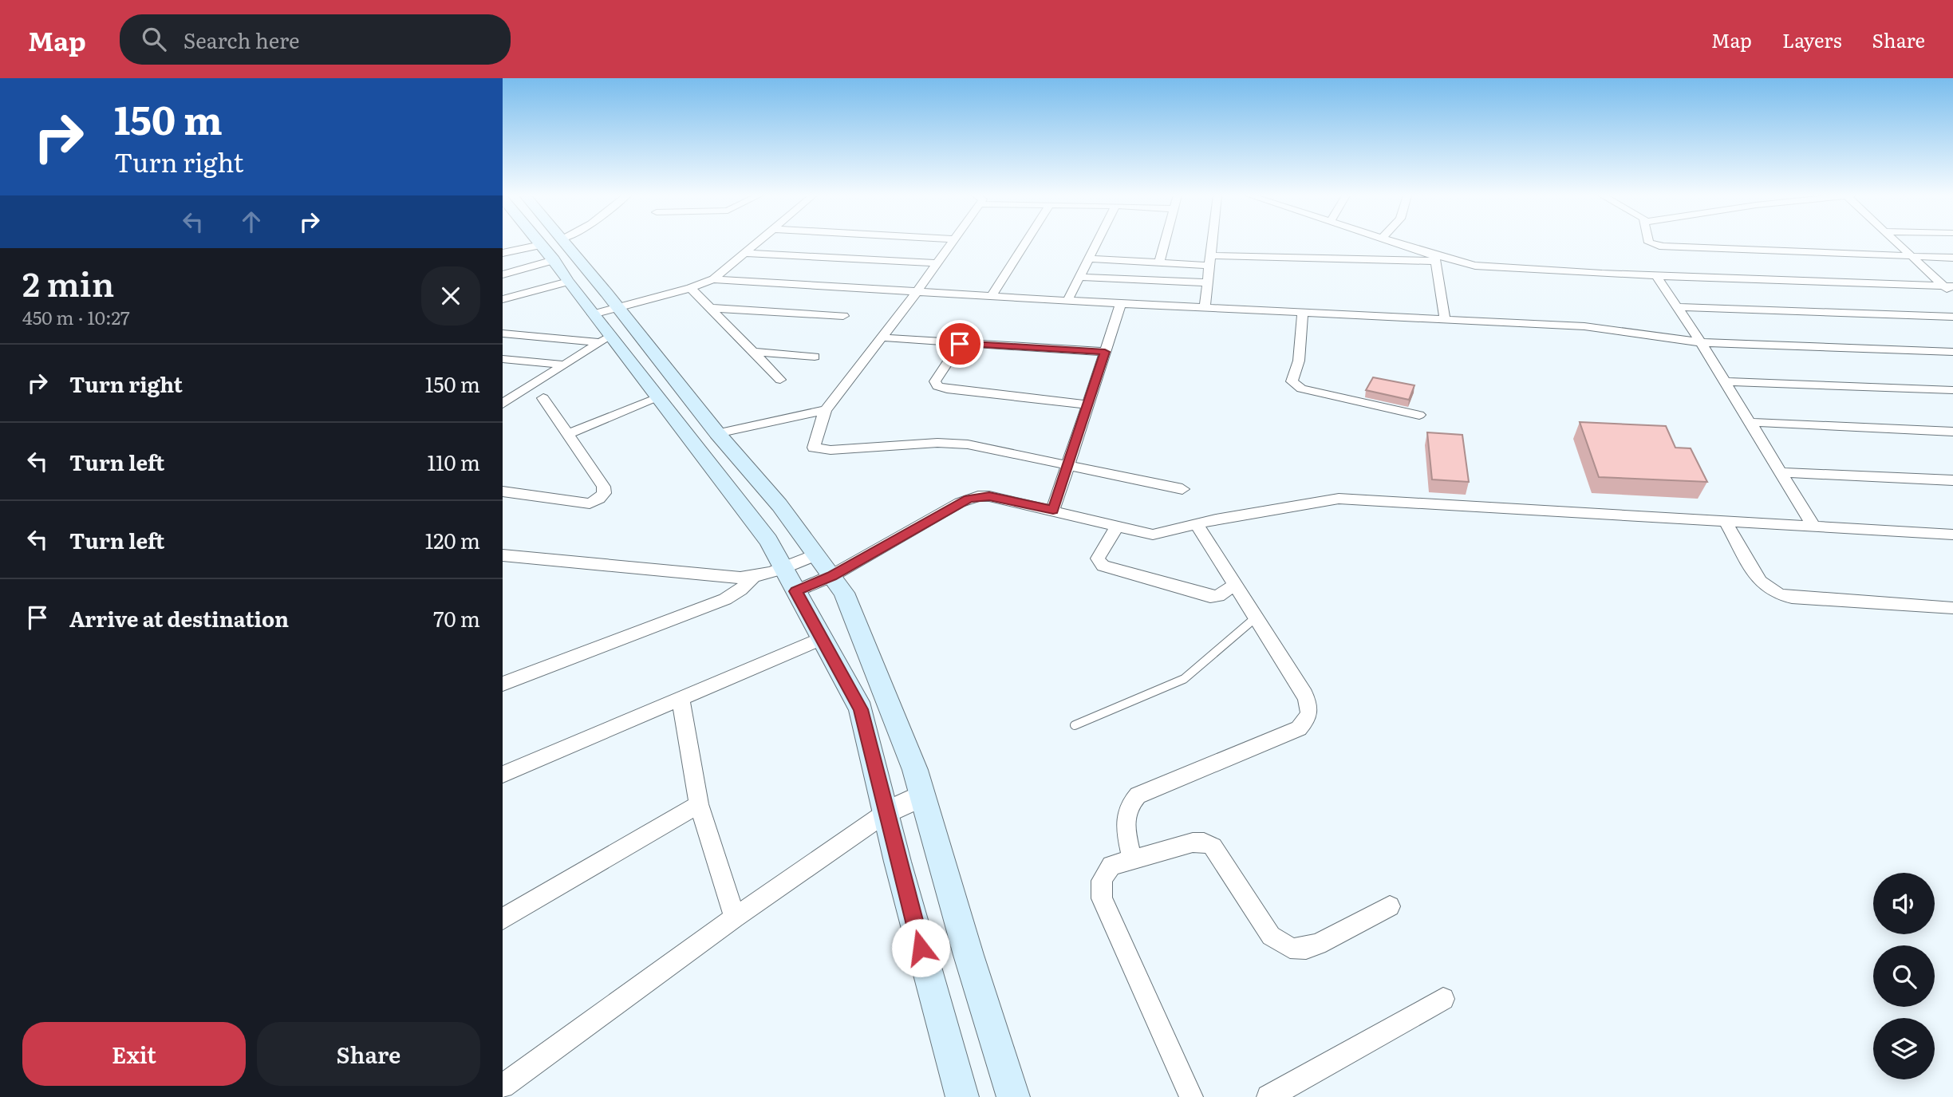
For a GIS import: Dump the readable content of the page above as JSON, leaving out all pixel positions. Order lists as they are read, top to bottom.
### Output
{
  "page": {
    "header": "Map",
    "search": "Search here",
    "nav": ["Map", "Layers", "Share"],
    "turn": ["150 m", "Turn right"],
    "heading": ["2 min", "450 m · 10:27"],
    "list": [
      {
        "name": "Turn right",
        "value": "150 m"
      },
      {
        "name": "Turn left",
        "value": "110 m"
      },
      {
        "name": "Turn left",
        "value": "120 m"
      },
      {
        "name": "Arrive at destination",
        "value": "70 m"
      }
    ],
    "buttons": ["Exit", "Share"]
  }
}
